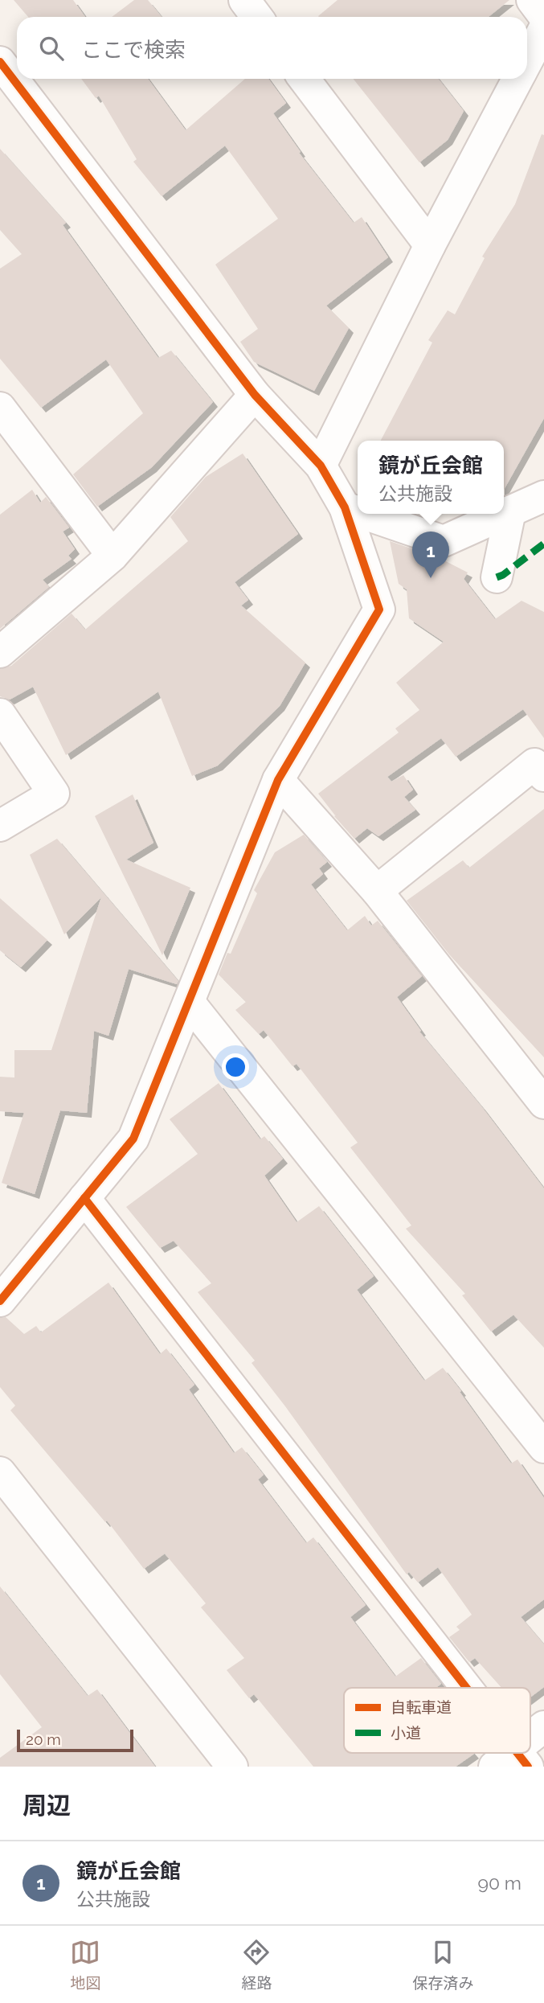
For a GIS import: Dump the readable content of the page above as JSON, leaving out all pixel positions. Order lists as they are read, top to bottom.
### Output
{
  "legend": ["自転車道", "小道"],
  "scale_bar": "20 m",
  "page": {
    "search": "ここで検索",
    "popup": ["鏡が丘会館", "公共施設"],
    "pins": "1",
    "scale": "20 m",
    "heading": "周辺",
    "list": [
      {
        "mark": "1",
        "name": "鏡が丘会館",
        "note": "公共施設",
        "value": "90 m"
      }
    ],
    "nav": ["地図", "経路", "保存済み"]
  }
}
